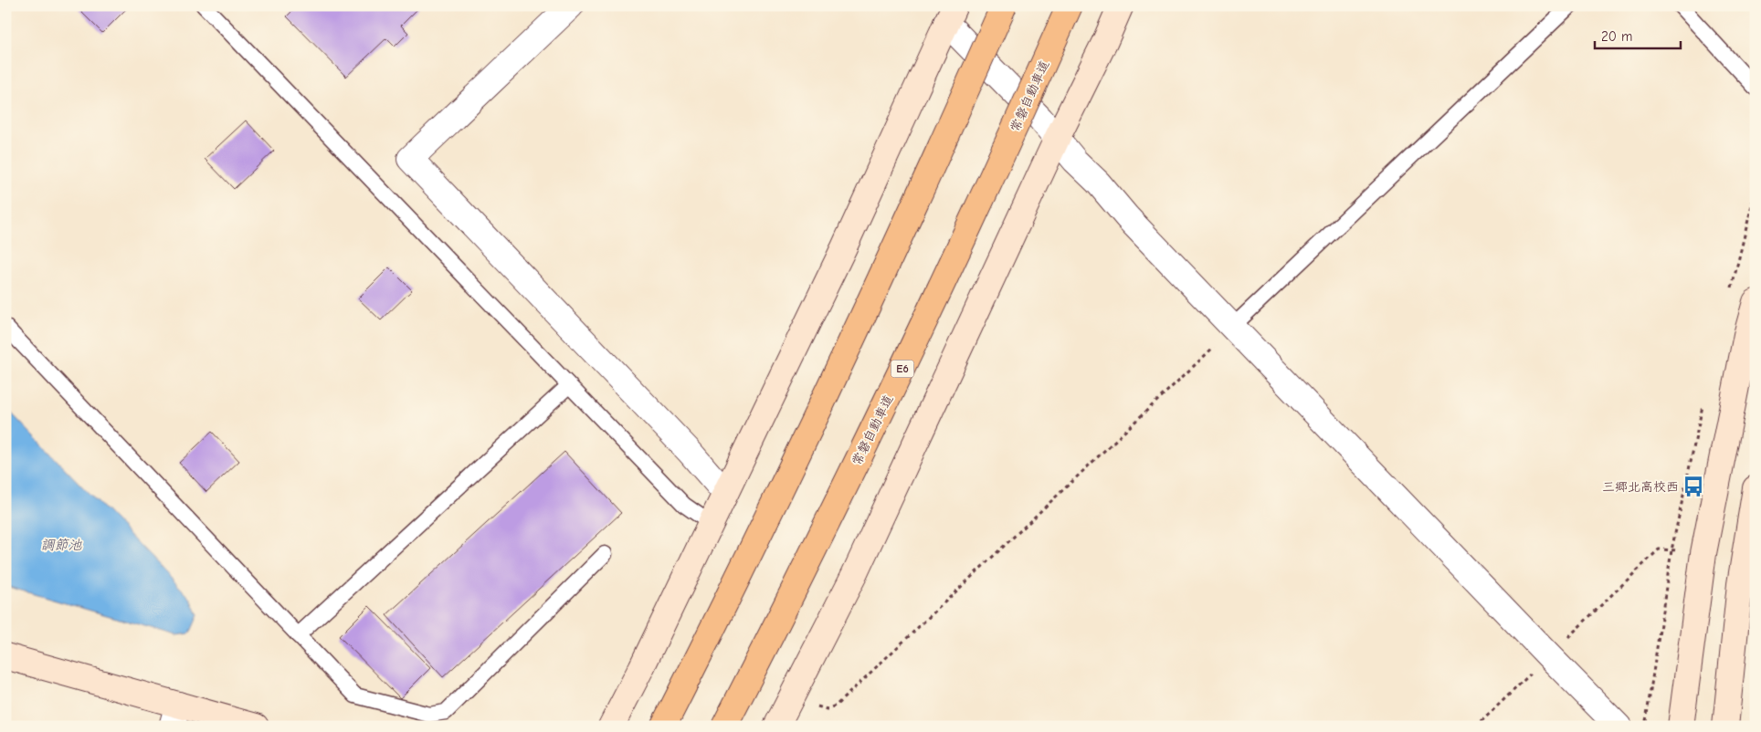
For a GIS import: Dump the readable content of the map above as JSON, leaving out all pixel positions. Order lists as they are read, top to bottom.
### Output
{
  "streets": {
    "highway": ["常磐自動車道", "E6"]
  },
  "water": ["調節池"],
  "places": {
    "bus stop": ["三郷北高校西"]
  },
  "scale_bar": "20 m"
}
